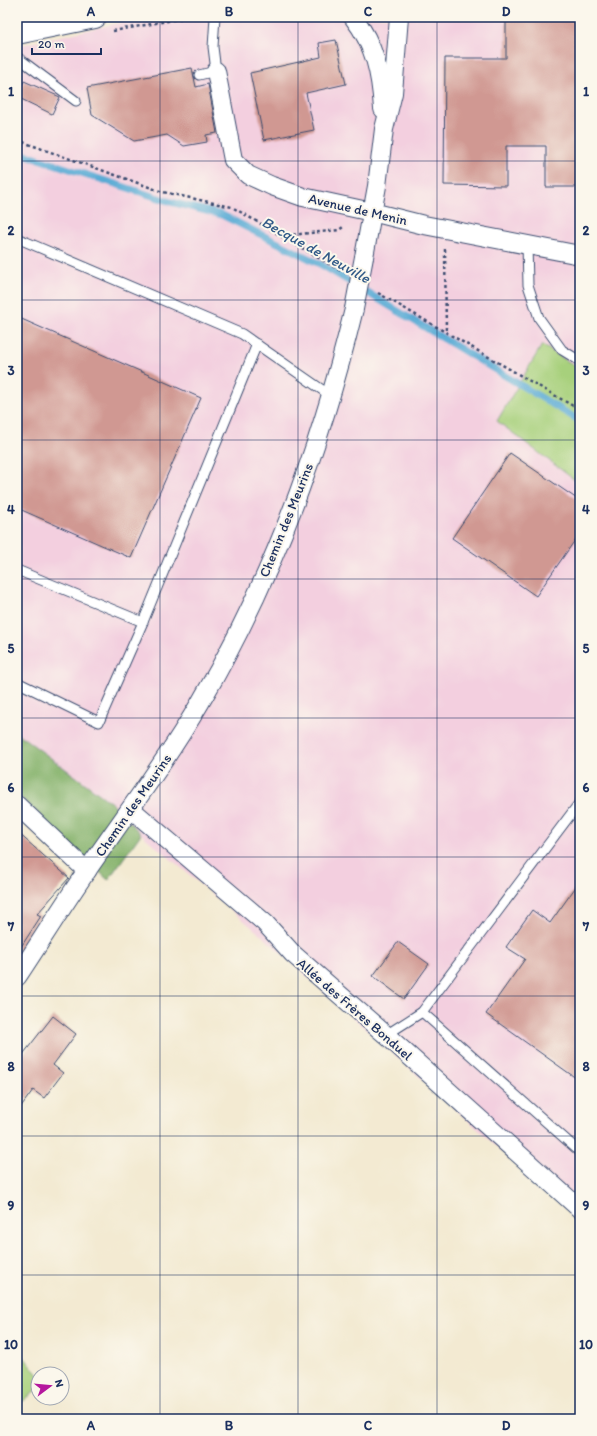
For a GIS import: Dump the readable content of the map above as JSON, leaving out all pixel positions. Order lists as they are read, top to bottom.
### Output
{
  "streets": {
    "street": ["Avenue de Menin", "Chemin des Meurins", "Allée des Frères Bonduel"]
  },
  "crossings": [
    ["Avenue de Menin", "Chemin des Meurins"],
    ["Chemin des Meurins", "Allée des Frères Bonduel"]
  ],
  "water": ["Becque de Neuville"],
  "scale_bar": "20 m",
  "north": "right",
  "grid": {
    "columns": [
      "A",
      "B",
      "C",
      "D"
    ],
    "rows": [
      "1",
      "2",
      "3",
      "4",
      "5",
      "6",
      "7",
      "8",
      "9",
      "10"
    ]
  }
}
